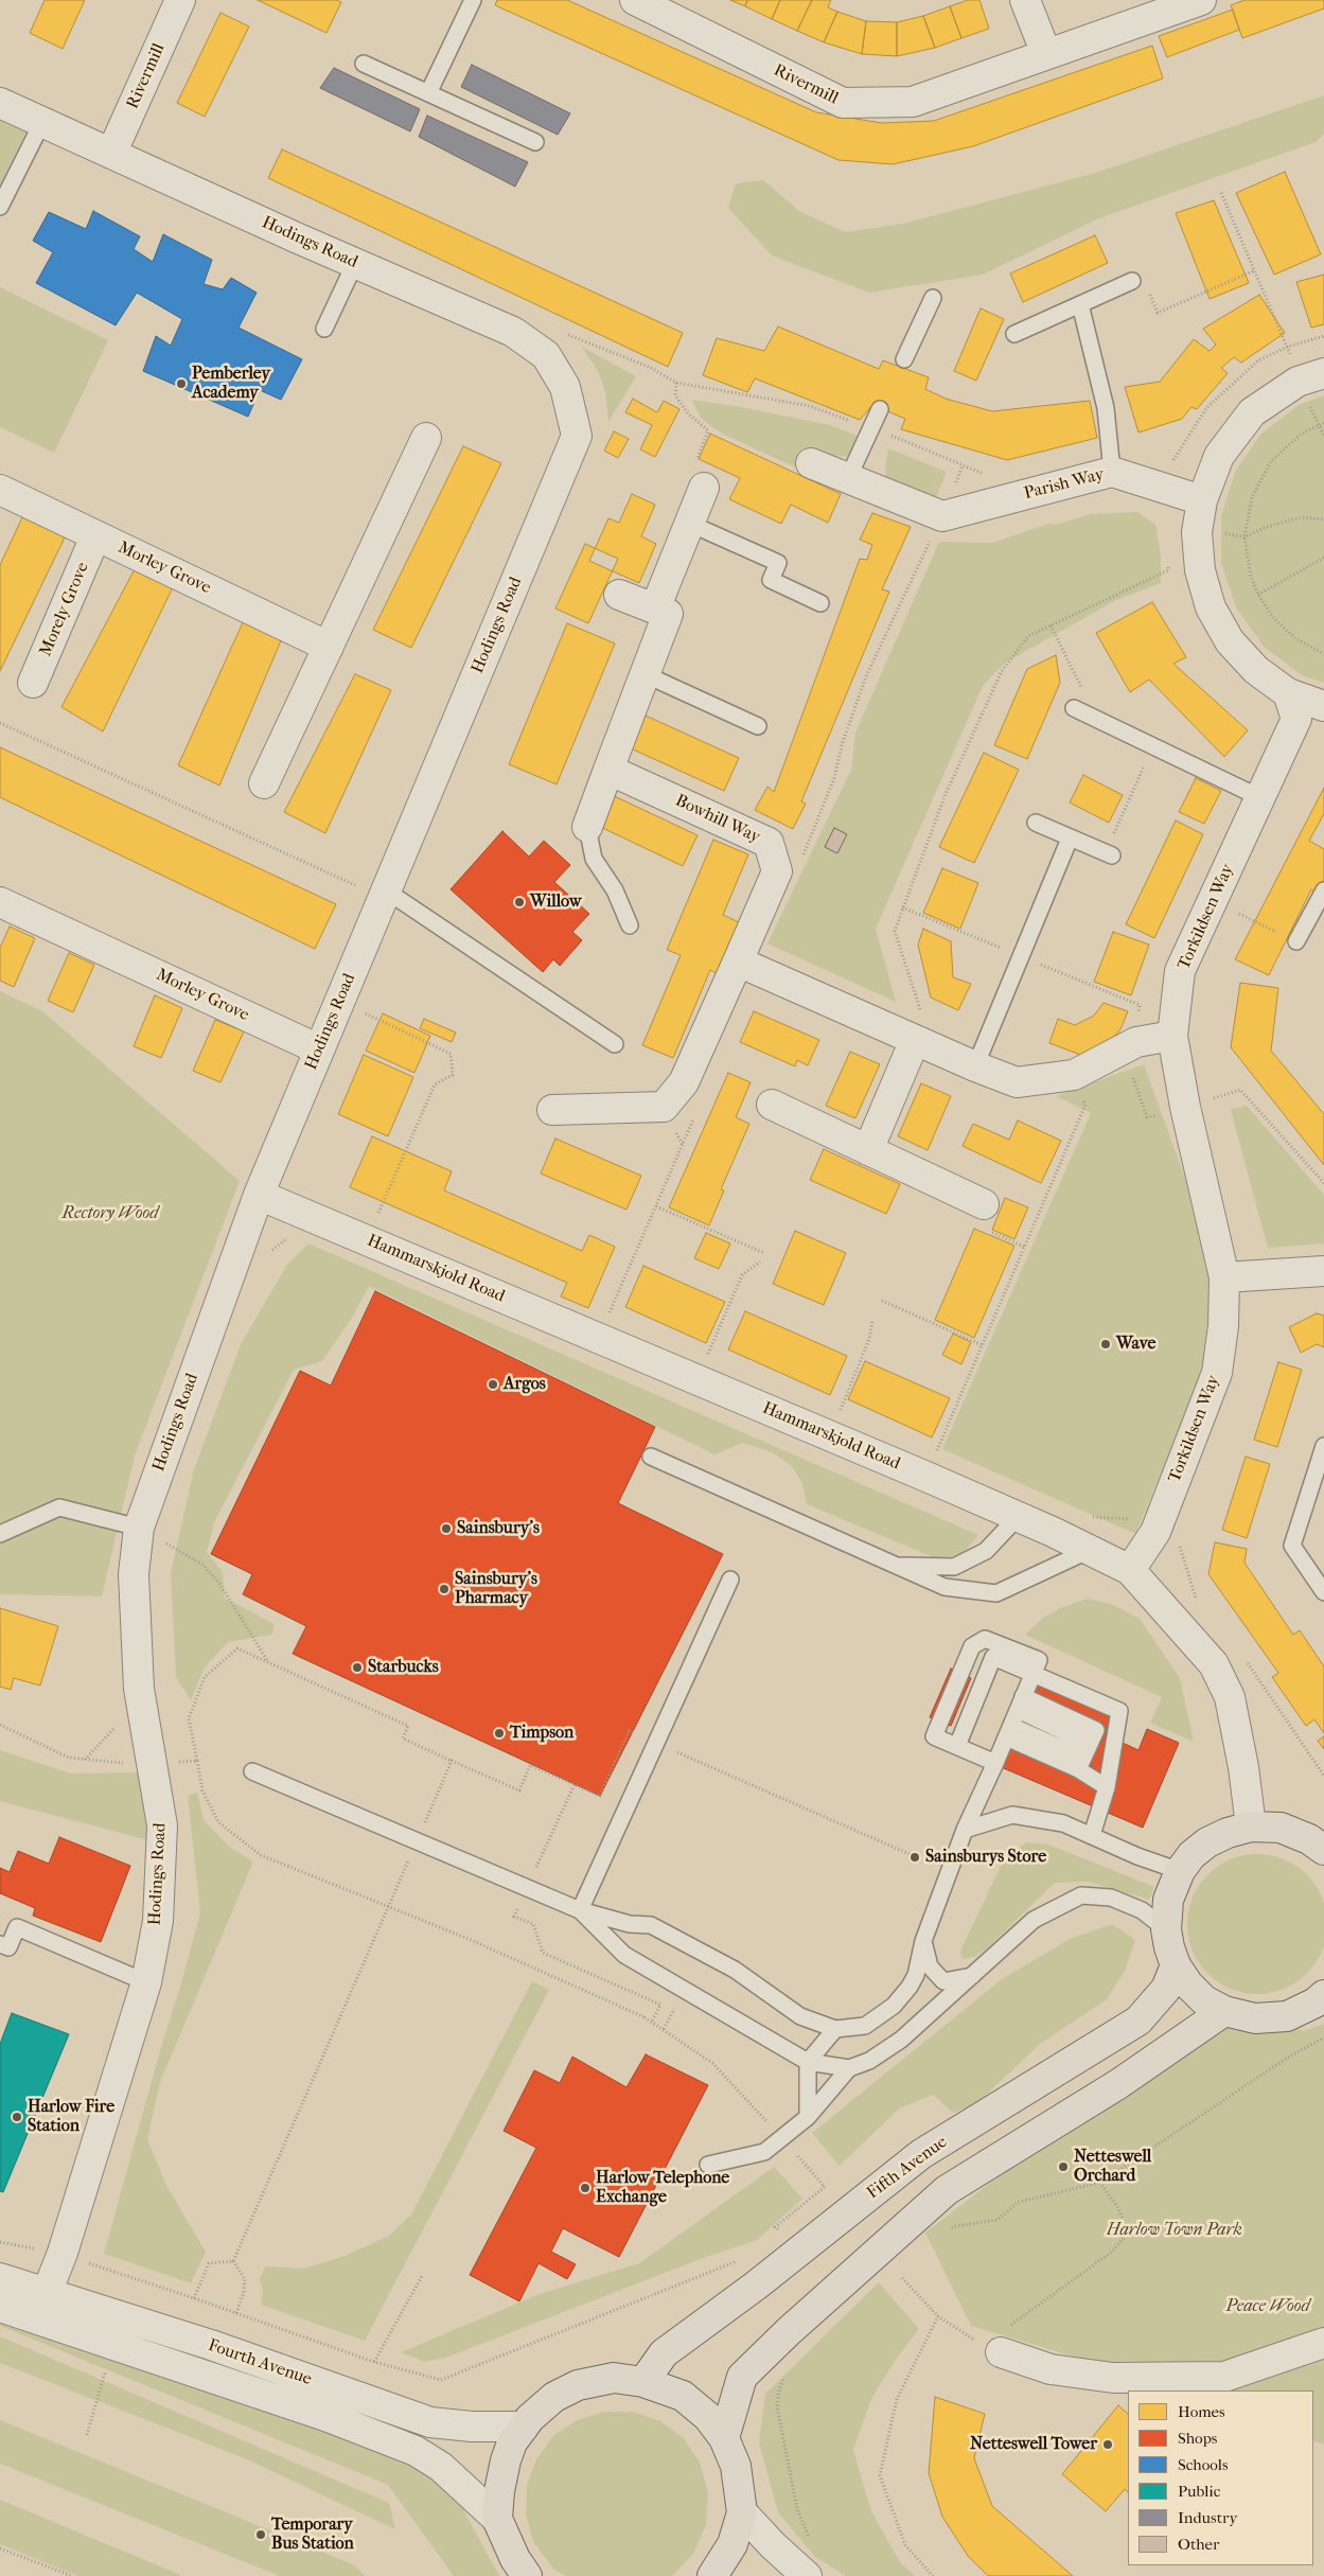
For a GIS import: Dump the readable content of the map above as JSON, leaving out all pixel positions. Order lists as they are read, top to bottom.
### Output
{
  "streets": {
    "main road": ["Fifth Avenue"],
    "street": [
      "Rivermill",
      "Hodings Road",
      "Parish Way",
      "Morley Grove",
      "Morely Grove",
      "Bowhill Way",
      "Torkildsen Way",
      "Hammarskjold Road",
      "Fourth Avenue"
    ]
  },
  "crossings": [
    ["Rivermill", "Hodings Road"],
    ["Hodings Road", "Morley Grove"],
    ["Hodings Road", "Hammarskjold Road"],
    ["Hodings Road", "Fourth Avenue"],
    ["Morley Grove", "Morely Grove"],
    ["Torkildsen Way", "Hammarskjold Road"]
  ],
  "parks": ["Rectory Wood", "Harlow Town Park", "Peace Wood"],
  "places": [
    "Pemberley Academy",
    "Willow",
    "Wave",
    "Argos",
    "Sainsbury's",
    "Sainsbury's Pharmacy",
    "Starbucks",
    "Timpson",
    "Sainsburys Store",
    "Harlow Fire Station",
    "Netteswell Orchard",
    "Harlow Telephone Exchange",
    "Netteswell Tower",
    "Temporary Bus Station"
  ],
  "legend": [
    "Homes",
    "Shops",
    "Schools",
    "Public",
    "Industry",
    "Other"
  ]
}
